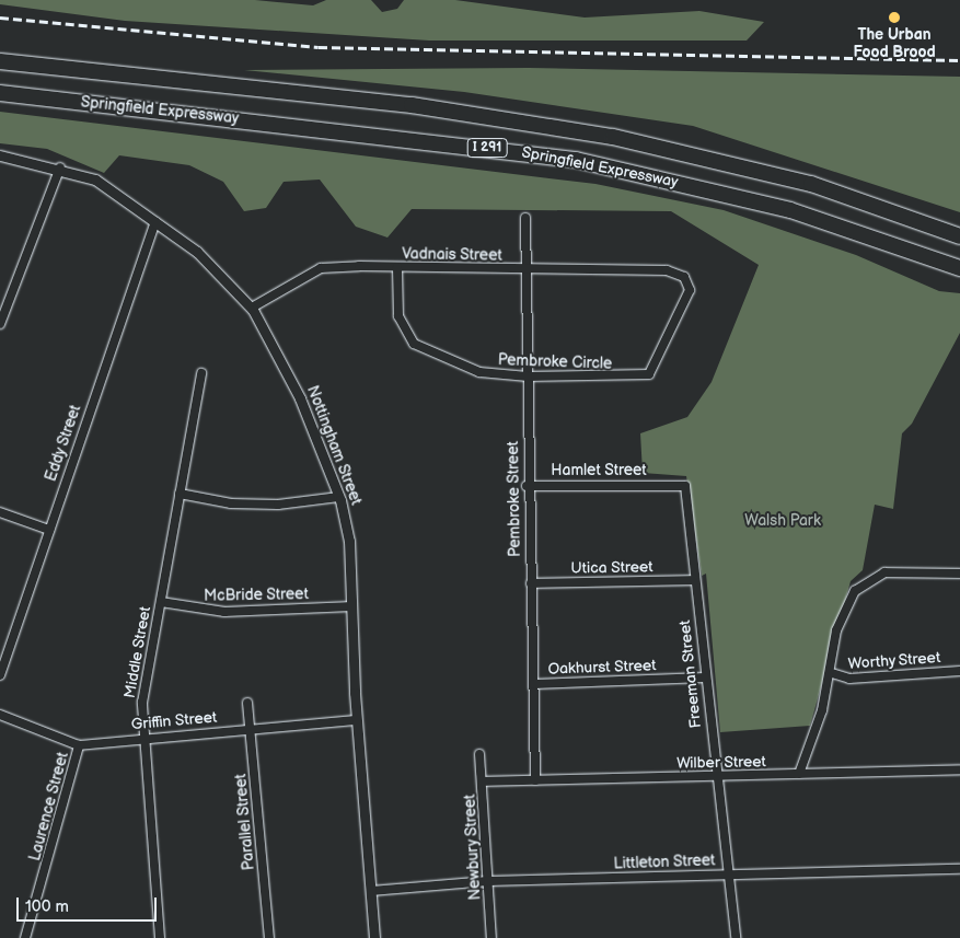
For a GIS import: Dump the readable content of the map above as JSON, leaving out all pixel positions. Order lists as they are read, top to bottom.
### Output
{
  "streets": {
    "highway": ["Springfield Expressway", "I 291"],
    "street": [
      "Vadnais Street",
      "Pembroke Circle",
      "Eddy Street",
      "Nottingham Street",
      "Hamlet Street",
      "Pembroke Street",
      "Utica Street",
      "McBride Street",
      "Middle Street",
      "Worthy Street",
      "Oakhurst Street",
      "Freeman Street",
      "Griffin Street",
      "Wilber Street",
      "Laurence Street",
      "Parallel Street",
      "Newbury Street",
      "Littleton Street"
    ]
  },
  "crossings": [
    ["Vadnais Street", "Pembroke Circle"],
    ["Vadnais Street", "Nottingham Street"],
    ["Vadnais Street", "Pembroke Street"],
    ["Pembroke Circle", "Pembroke Street"],
    ["Eddy Street", "Nottingham Street"],
    ["Nottingham Street", "McBride Street"],
    ["Nottingham Street", "Griffin Street"],
    ["Nottingham Street", "Littleton Street"],
    ["Hamlet Street", "Pembroke Street"],
    ["Hamlet Street", "Freeman Street"],
    ["Pembroke Street", "Utica Street"],
    ["Pembroke Street", "Oakhurst Street"],
    ["Pembroke Street", "Wilber Street"],
    ["Utica Street", "Freeman Street"],
    ["McBride Street", "Middle Street"],
    ["Middle Street", "Griffin Street"],
    ["Oakhurst Street", "Freeman Street"],
    ["Freeman Street", "Wilber Street"],
    ["Freeman Street", "Littleton Street"],
    ["Griffin Street", "Laurence Street"],
    ["Griffin Street", "Parallel Street"],
    ["Wilber Street", "Newbury Street"],
    ["Newbury Street", "Littleton Street"]
  ],
  "parks": ["Walsh Park"],
  "places": ["The Urban Food Brood"],
  "scale_bar": "100 m"
}
